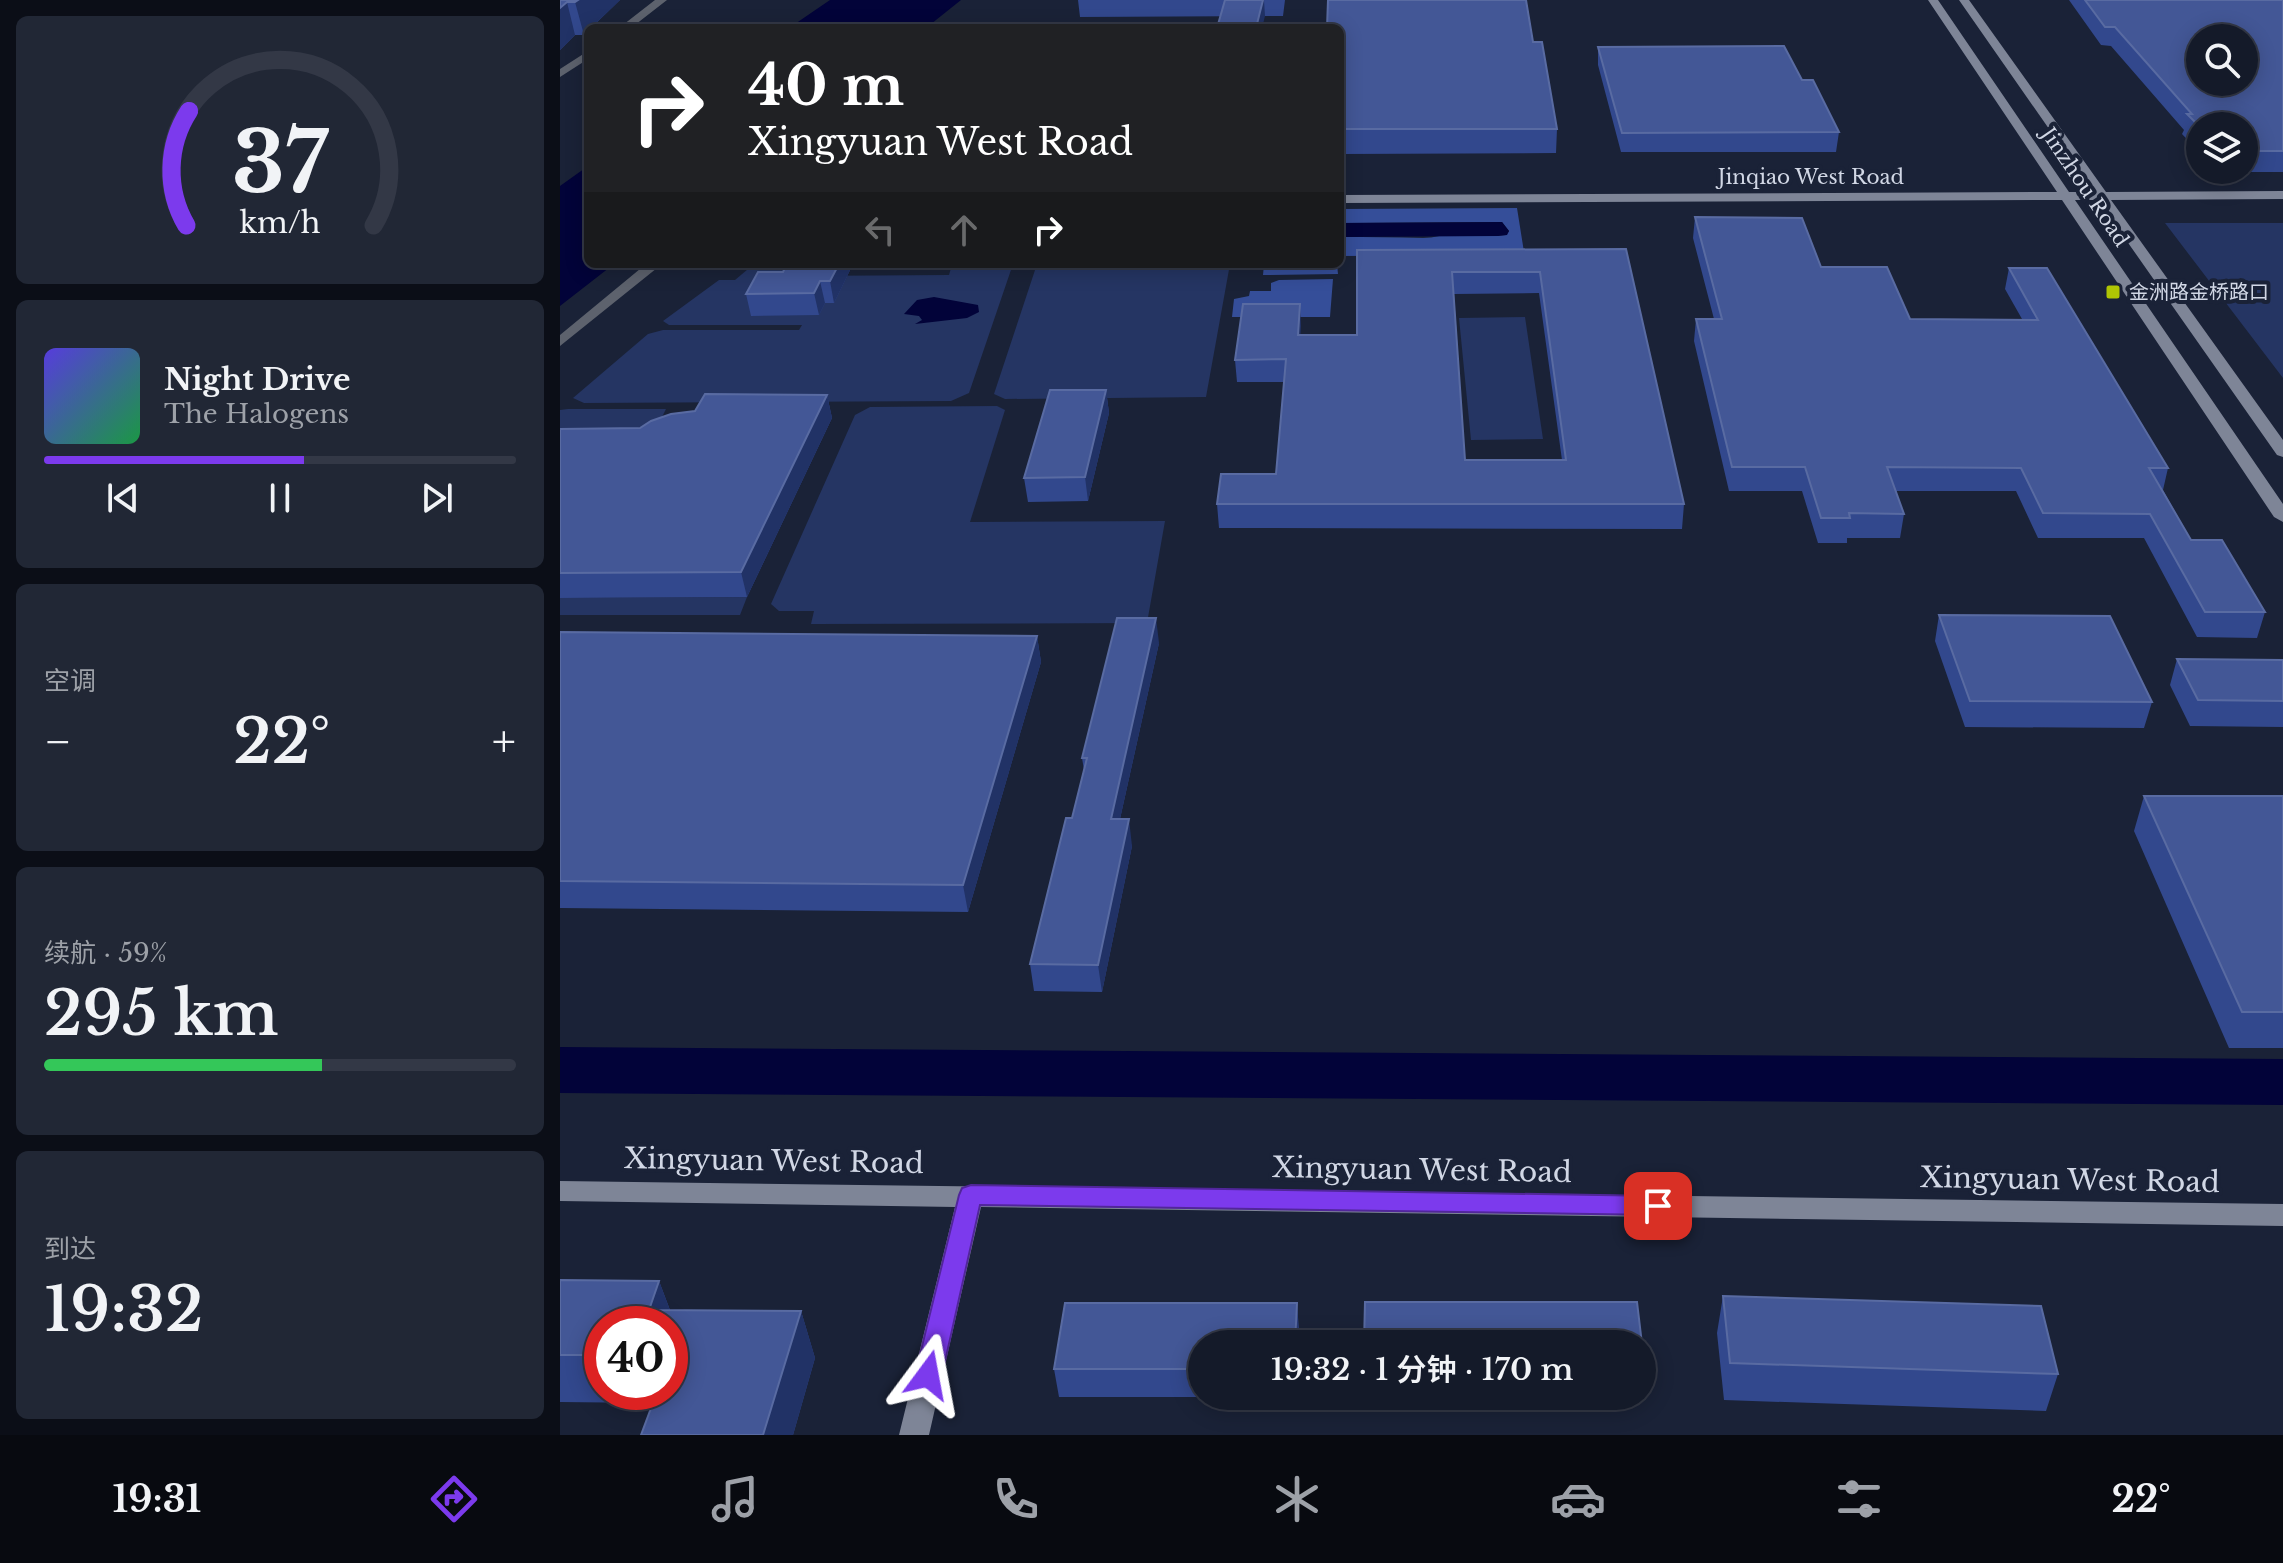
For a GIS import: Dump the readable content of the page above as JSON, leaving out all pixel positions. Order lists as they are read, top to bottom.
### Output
{
  "streets": {
    "main road": ["Jinqiao West Road", "Jinzhou Road", "Xingyuan West Road"]
  },
  "crossings": [
    ["Jinqiao West Road", "Jinzhou Road"]
  ],
  "places": {
    "transit": ["金洲路金桥路口"]
  },
  "page": {
    "turn": ["40 m", "Xingyuan West Road"],
    "song": ["Night Drive", "The Halogens"],
    "tile": [
      "空调",
      ["续航 · 59%", "295 km"],
      ["到达", "19:32"]
    ],
    "heat": ["−", "22°", "+"],
    "limit": "40",
    "trip": "19:32 · 1 分钟 · 170 m",
    "tabs": ["19:31", "22°"],
    "gauge": ["37", "km/h"]
  }
}
